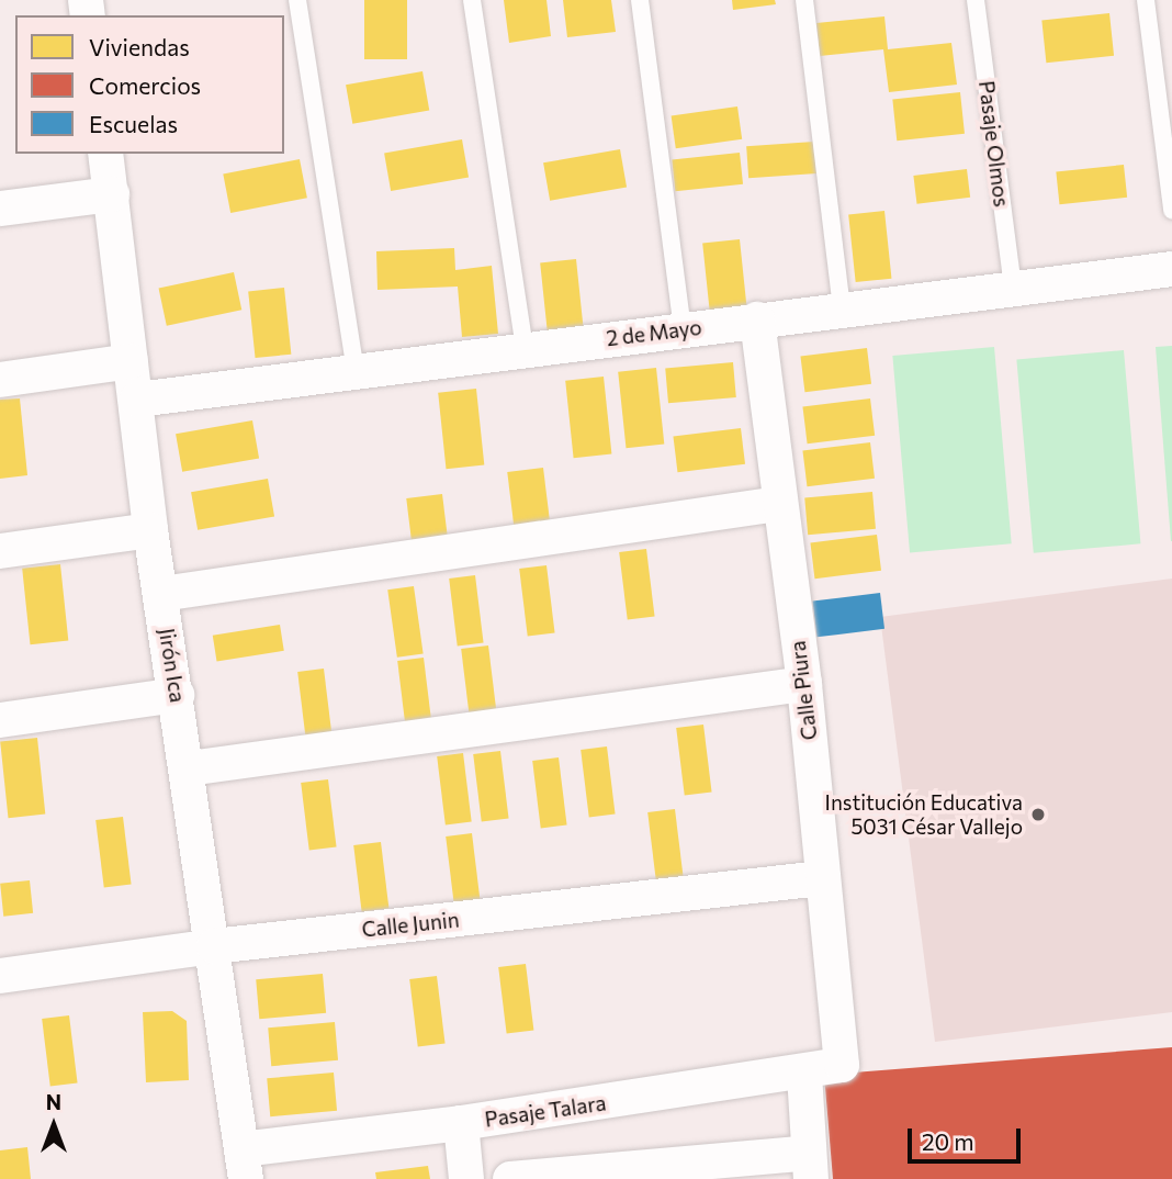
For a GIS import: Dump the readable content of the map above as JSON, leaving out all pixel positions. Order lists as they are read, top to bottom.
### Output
{
  "streets": {
    "street": [
      "2 de Mayo",
      "Jirón Ica",
      "Calle Piura",
      "Calle Junin",
      "Pasaje Talara"
    ],
    "lane": ["Pasaje Olmos"]
  },
  "crossings": [
    ["Pasaje Olmos", "2 de Mayo"],
    ["2 de Mayo", "Jirón Ica"],
    ["2 de Mayo", "Calle Piura"],
    ["Jirón Ica", "Calle Junin"],
    ["Jirón Ica", "Pasaje Talara"],
    ["Calle Piura", "Calle Junin"],
    ["Calle Piura", "Pasaje Talara"]
  ],
  "places": ["Institución Educativa 5031 César Vallejo"],
  "legend": ["Viviendas", "Comercios", "Escuelas"],
  "scale_bar": "20 m",
  "north": "top"
}
